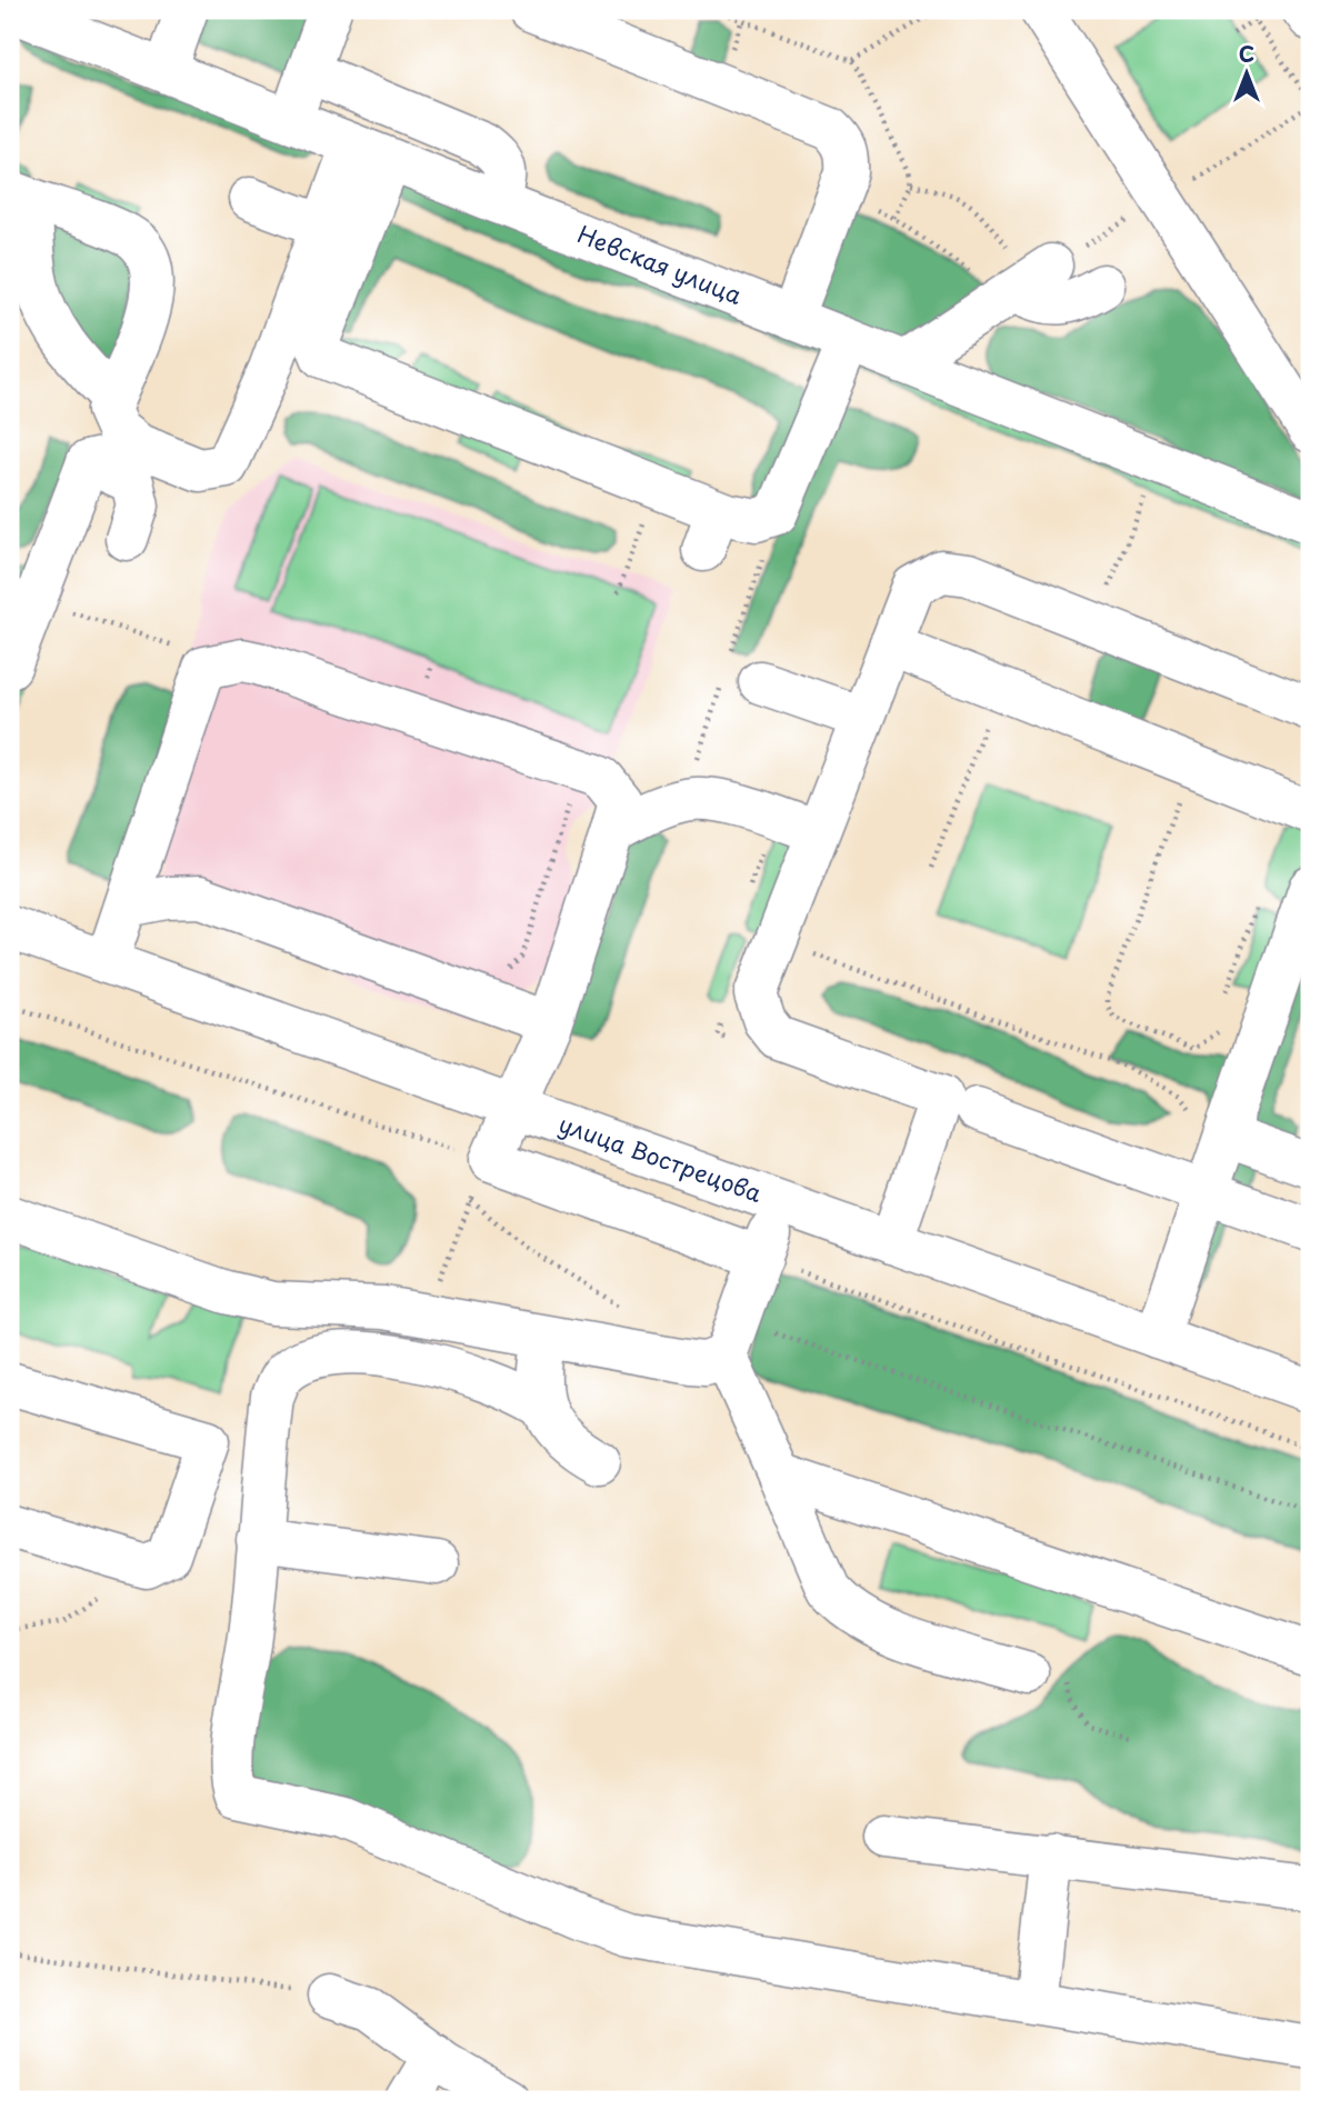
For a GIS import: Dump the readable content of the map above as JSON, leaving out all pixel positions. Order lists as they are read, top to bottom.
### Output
{
  "streets": {
    "street": ["Невская улица", "улица Вострецова"]
  },
  "north": "top"
}
